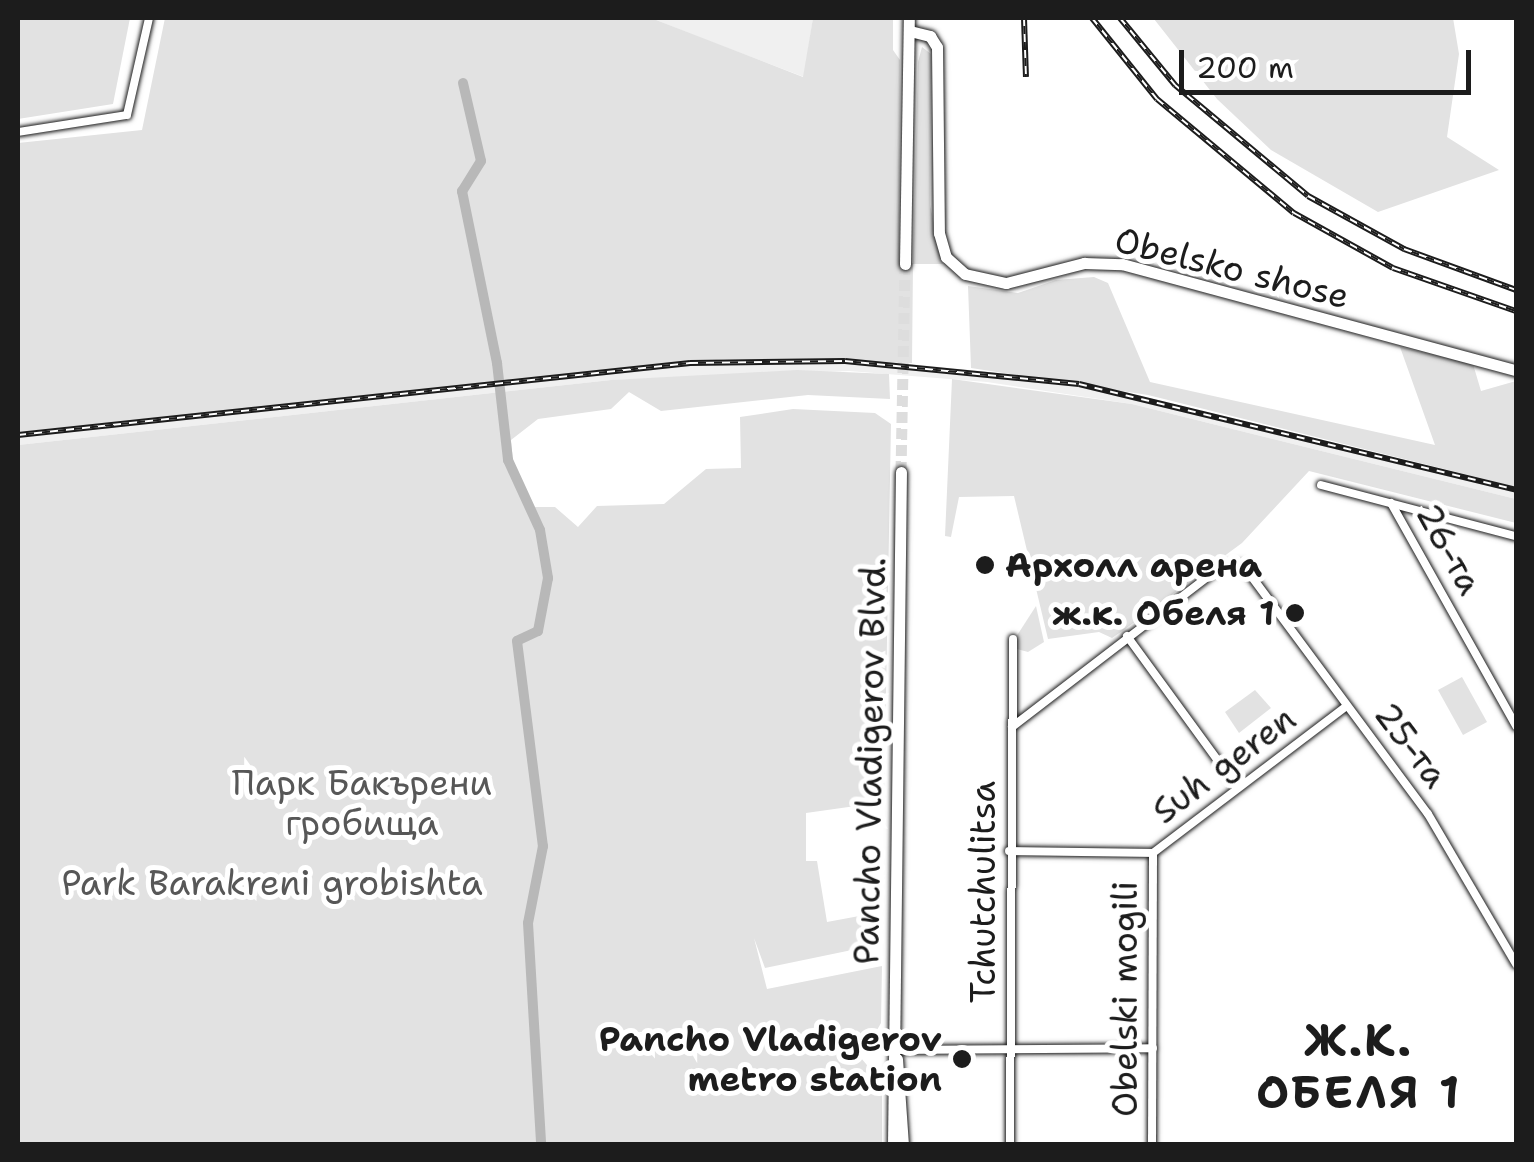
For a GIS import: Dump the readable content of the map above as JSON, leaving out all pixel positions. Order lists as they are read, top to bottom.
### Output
{
  "streets": {
    "street": [
      "Obelsko shose",
      "26-та",
      "25-та",
      "Pancho Vladigerov Blvd.",
      "Suh geren",
      "Tchutchulitsa",
      "Obelski mogili"
    ]
  },
  "crossings": [
    ["25-та", "Suh geren"],
    ["Suh geren", "Tchutchulitsa"],
    ["Suh geren", "Obelski mogili"]
  ],
  "districts": ["Ж.К. ОБЕЛЯ 1"],
  "parks": ["Парк Бакърени гробища", "Park Barakreni grobishta"],
  "places": ["Архолл арена", "ж.к. Обеля 1", "Pancho Vladigerov metro station"],
  "scale_bar": "200 m"
}
